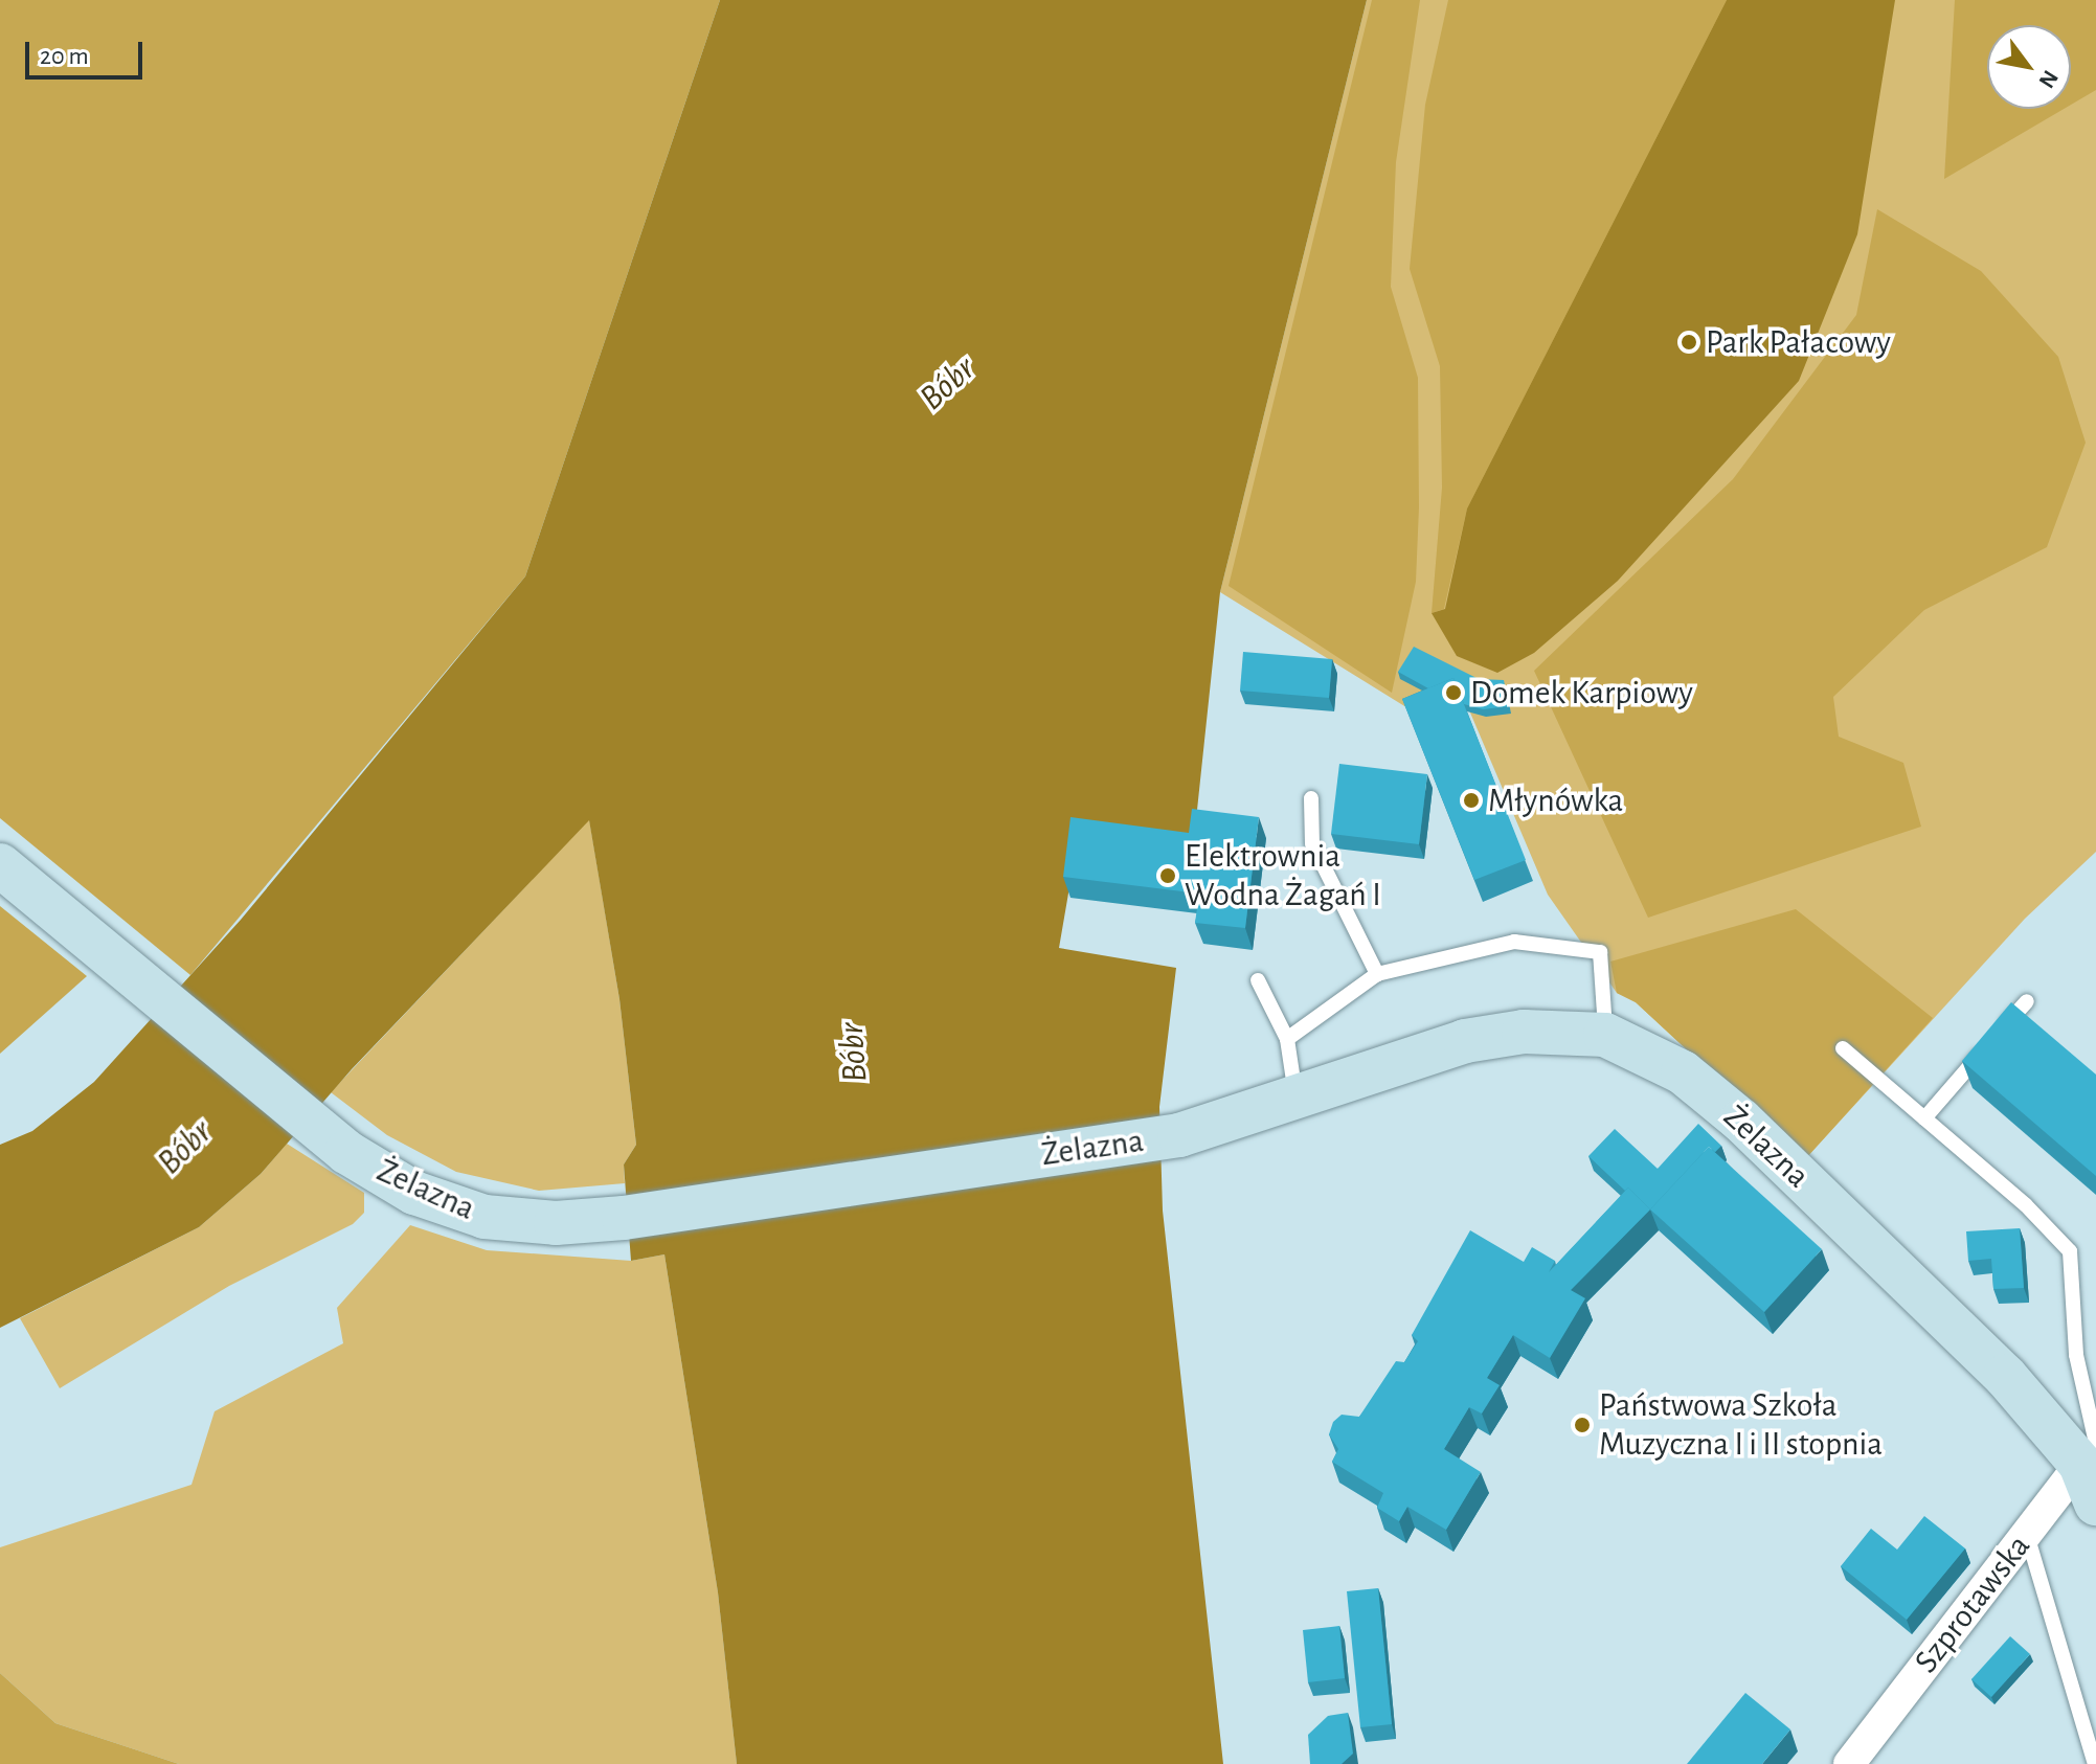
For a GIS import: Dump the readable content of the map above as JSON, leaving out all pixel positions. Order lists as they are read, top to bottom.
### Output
{
  "streets": {
    "street": ["Żelazna", "Szprotawska"]
  },
  "crossings": [
    ["Żelazna", "Szprotawska"]
  ],
  "water": ["Bóbr"],
  "places": [
    "Park Pałacowy",
    "Domek Karpiowy",
    "Młynówka",
    "Elektrownia Wodna Żagań I",
    "Państwowa Szkoła Muzyczna I i II stopnia"
  ],
  "scale_bar": "20 m",
  "north": "bottom right"
}
